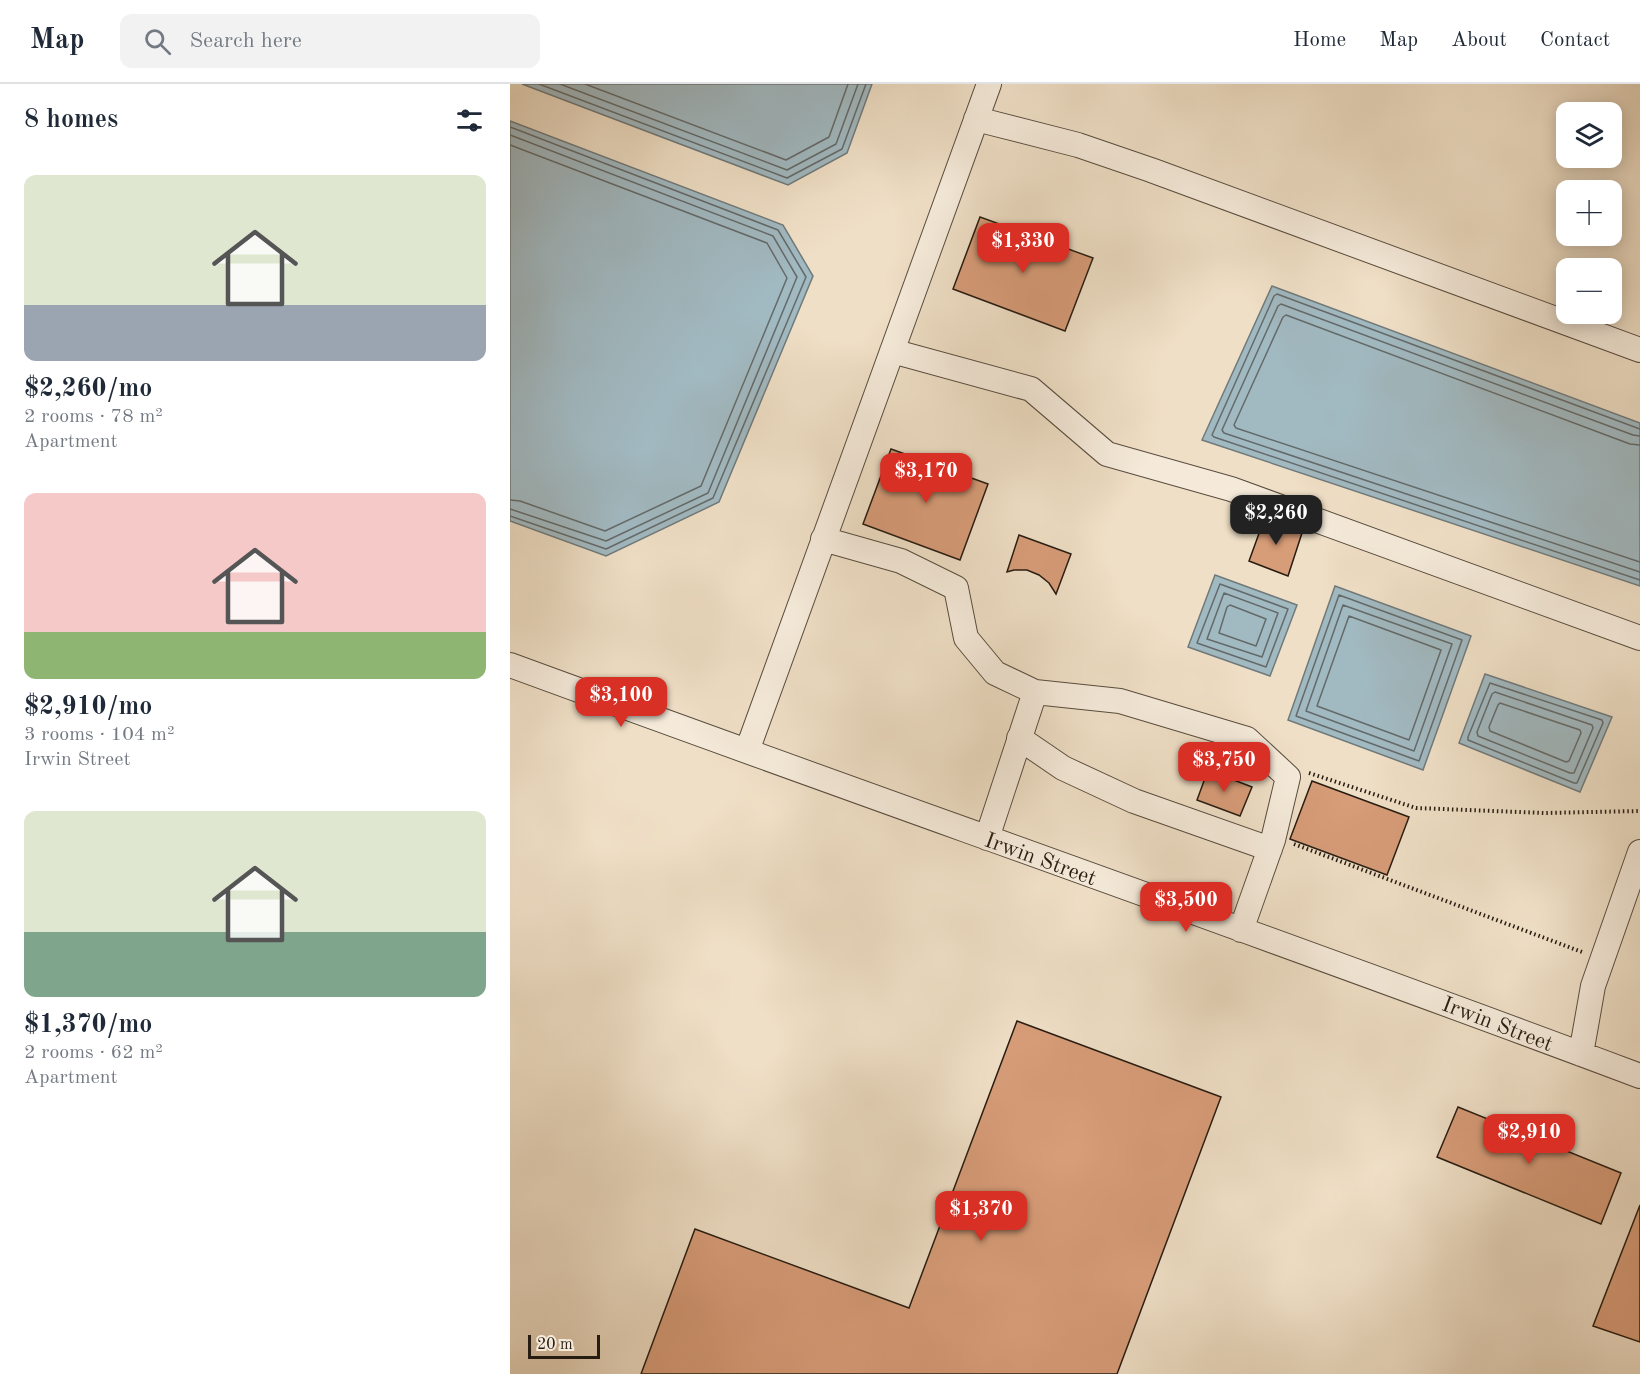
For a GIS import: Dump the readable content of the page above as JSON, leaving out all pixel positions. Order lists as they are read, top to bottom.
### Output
{
  "streets": {
    "street": ["Irwin Street"]
  },
  "scale_bar": "20 m",
  "page": {
    "header": "Map",
    "search": "Search here",
    "nav": [
      "Home",
      "Map",
      "About",
      "Contact"
    ],
    "heading": "8 homes",
    "map_buttons": ["+", "−"],
    "list": [
      {
        "name": "$2,260/mo",
        "note": "2 rooms · 78 m² · Apartment"
      },
      {
        "name": "$2,910/mo",
        "note": "3 rooms · 104 m² · Irwin Street"
      },
      {
        "name": "$1,370/mo",
        "note": "2 rooms · 62 m² · Apartment"
      }
    ],
    "price": [
      "$1,330",
      "$3,170",
      "$2,260",
      "$3,100",
      "$3,750",
      "$3,500",
      "$2,910",
      "$1,370"
    ],
    "scale": "20 m"
  }
}
